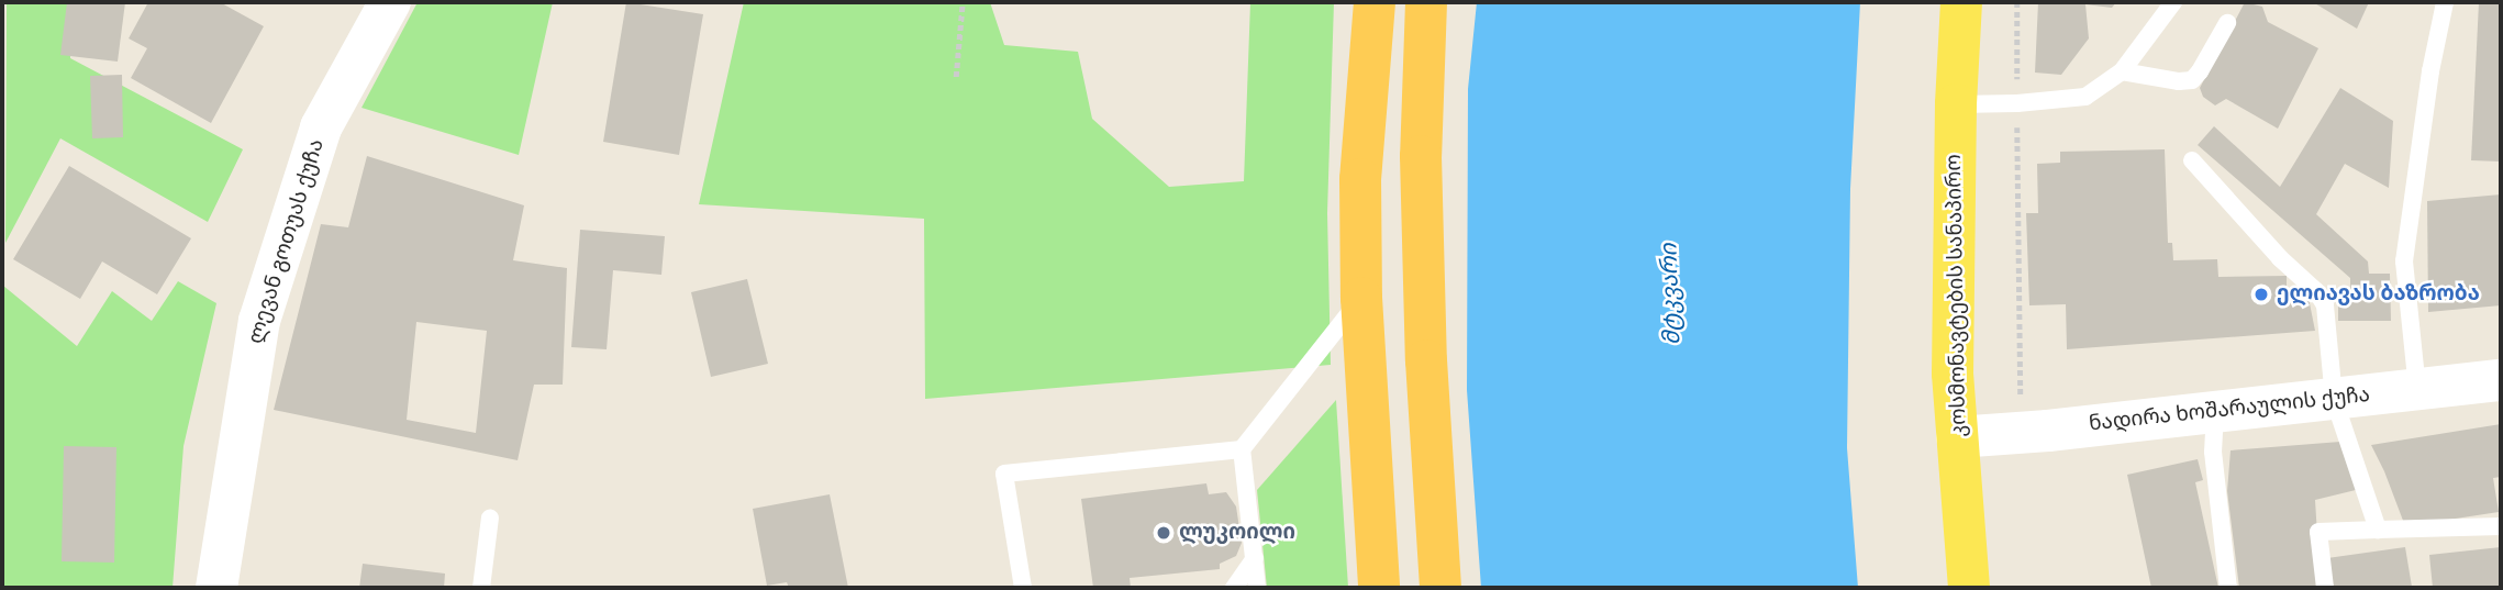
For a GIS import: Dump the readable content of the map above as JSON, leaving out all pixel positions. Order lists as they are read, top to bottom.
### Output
{
  "streets": {
    "main road": ["კოსმონავტების სანაპირო"],
    "street": ["ლევან გოთუას ქუჩა", "ნადირა ხოშარაულის ქუჩა"]
  },
  "crossings": [
    ["კოსმონავტების სანაპირო", "ნადირა ხოშარაულის ქუჩა"]
  ],
  "water": ["მტკვარი"],
  "places": ["ელიავას ბაზრობა", "ლუკოილი"]
}
